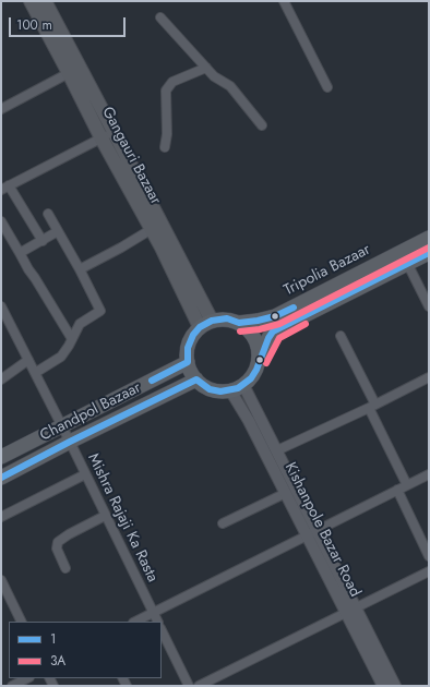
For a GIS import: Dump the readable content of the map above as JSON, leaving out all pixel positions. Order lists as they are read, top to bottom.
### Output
{
  "streets": {
    "main road": ["Gangauri Bazaar", "Tripolia Bazaar", "Chandpol Bazaar"],
    "street": ["Mishra Rajaji Ka Rasta", "Kishanpole Bazar Road"]
  },
  "crossings": [
    ["Gangauri Bazaar", "Tripolia Bazaar"],
    ["Gangauri Bazaar", "Chandpol Bazaar"],
    ["Gangauri Bazaar", "Kishanpole Bazar Road"],
    ["Tripolia Bazaar", "Chandpol Bazaar"],
    ["Tripolia Bazaar", "Kishanpole Bazar Road"],
    ["Chandpol Bazaar", "Mishra Rajaji Ka Rasta"],
    ["Chandpol Bazaar", "Kishanpole Bazar Road"]
  ],
  "lines": ["transit line 3A", "transit line 1"],
  "legend": ["1", "3A"],
  "scale_bar": "100 m"
}
